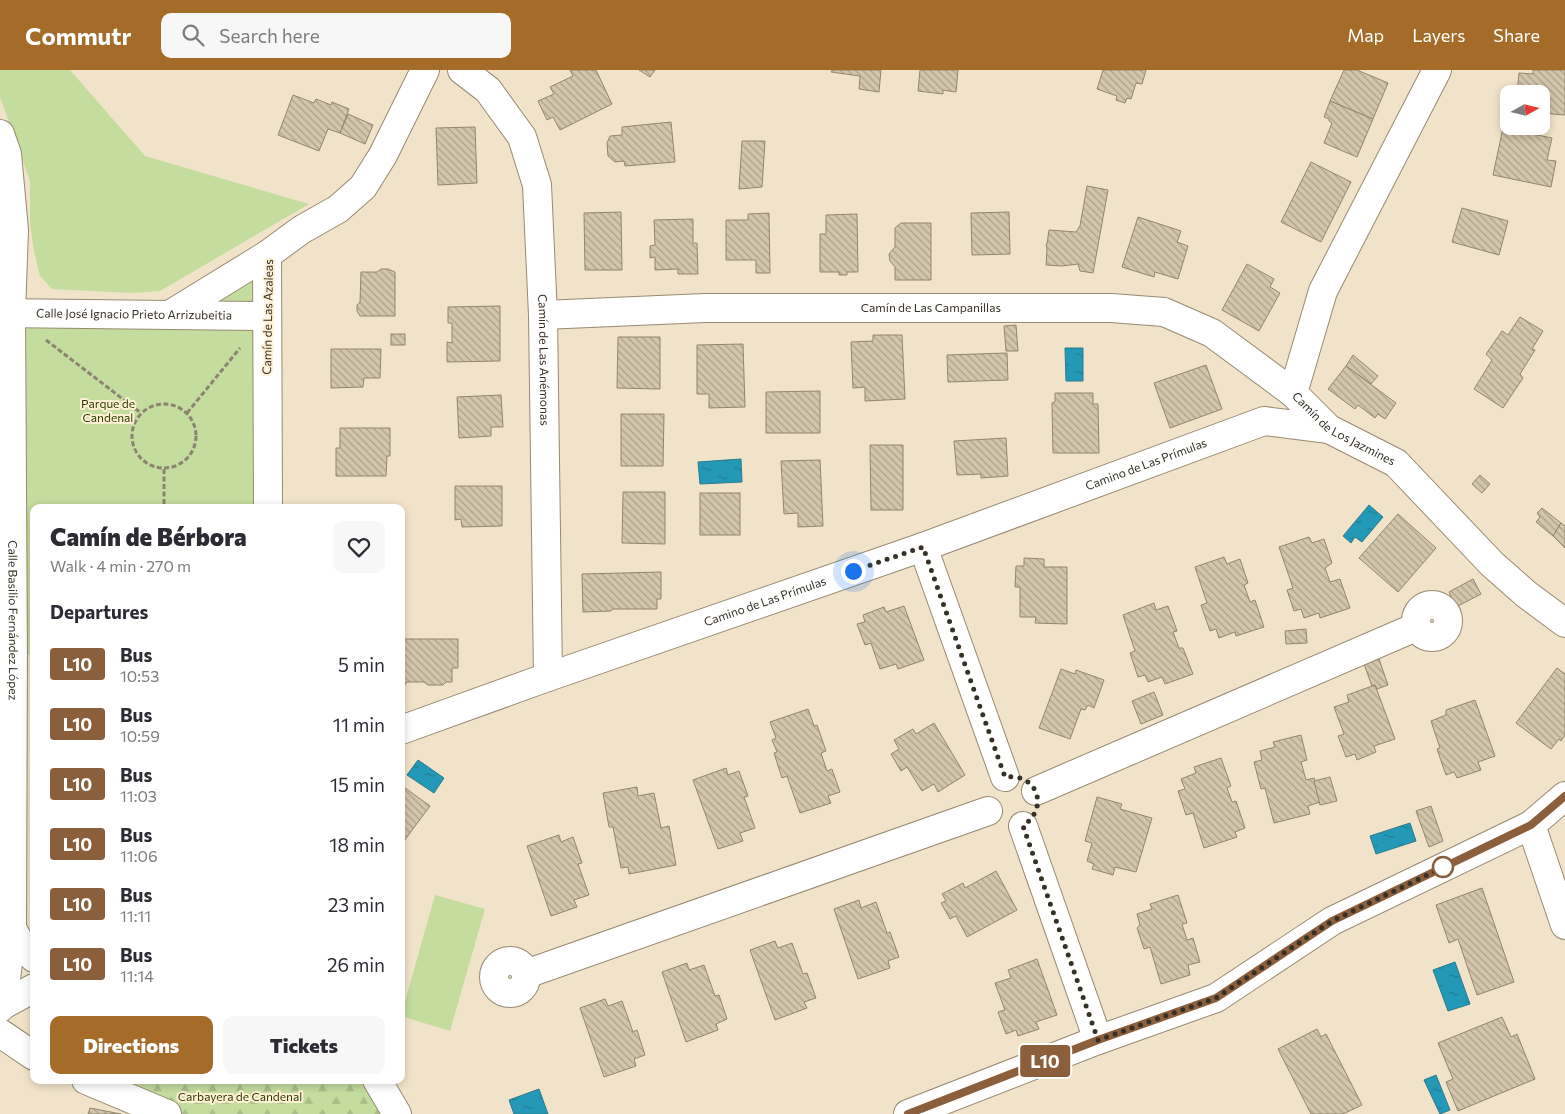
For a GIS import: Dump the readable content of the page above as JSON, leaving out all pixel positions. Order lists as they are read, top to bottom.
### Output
{
  "streets": {
    "street": [
      "Camín de Las Campanillas",
      "Calle José Ignacio Prieto Arrizubeitia",
      "Camín de Las Azaleas",
      "Camín de Las Anémonas",
      "Camín de Los Jazmines",
      "Camino de Las Prímulas",
      "Calle Basilio Fernández López"
    ]
  },
  "crossings": [
    ["Camín de Las Campanillas", "Camín de Las Anémonas"],
    ["Camín de Las Campanillas", "Camín de Los Jazmines"],
    ["Calle José Ignacio Prieto Arrizubeitia", "Camín de Las Azaleas"],
    ["Calle José Ignacio Prieto Arrizubeitia", "Calle Basilio Fernández López"],
    ["Camín de Las Anémonas", "Camino de Las Prímulas"],
    ["Camín de Los Jazmines", "Camino de Las Prímulas"]
  ],
  "parks": ["Parque de Candenal", "Carbayera de Candenal"],
  "lines": ["bus line L10"],
  "north": "right",
  "page": {
    "header": "Commutr",
    "search": "Search here",
    "nav": ["Map", "Layers", "Share"],
    "on_map": "L10",
    "heading": [
      ["Camín de Bérbora", "Walk · 4 min · 270 m"],
      "Departures"
    ],
    "list": [
      {
        "mark": "L10",
        "name": "Bus",
        "note": "10:53",
        "value": "5 min"
      },
      {
        "mark": "L10",
        "name": "Bus",
        "note": "10:59",
        "value": "11 min"
      },
      {
        "mark": "L10",
        "name": "Bus",
        "note": "11:03",
        "value": "15 min"
      },
      {
        "mark": "L10",
        "name": "Bus",
        "note": "11:06",
        "value": "18 min"
      },
      {
        "mark": "L10",
        "name": "Bus",
        "note": "11:11",
        "value": "23 min"
      },
      {
        "mark": "L10",
        "name": "Bus",
        "note": "11:14",
        "value": "26 min"
      }
    ],
    "buttons": ["Directions", "Tickets"]
  }
}
